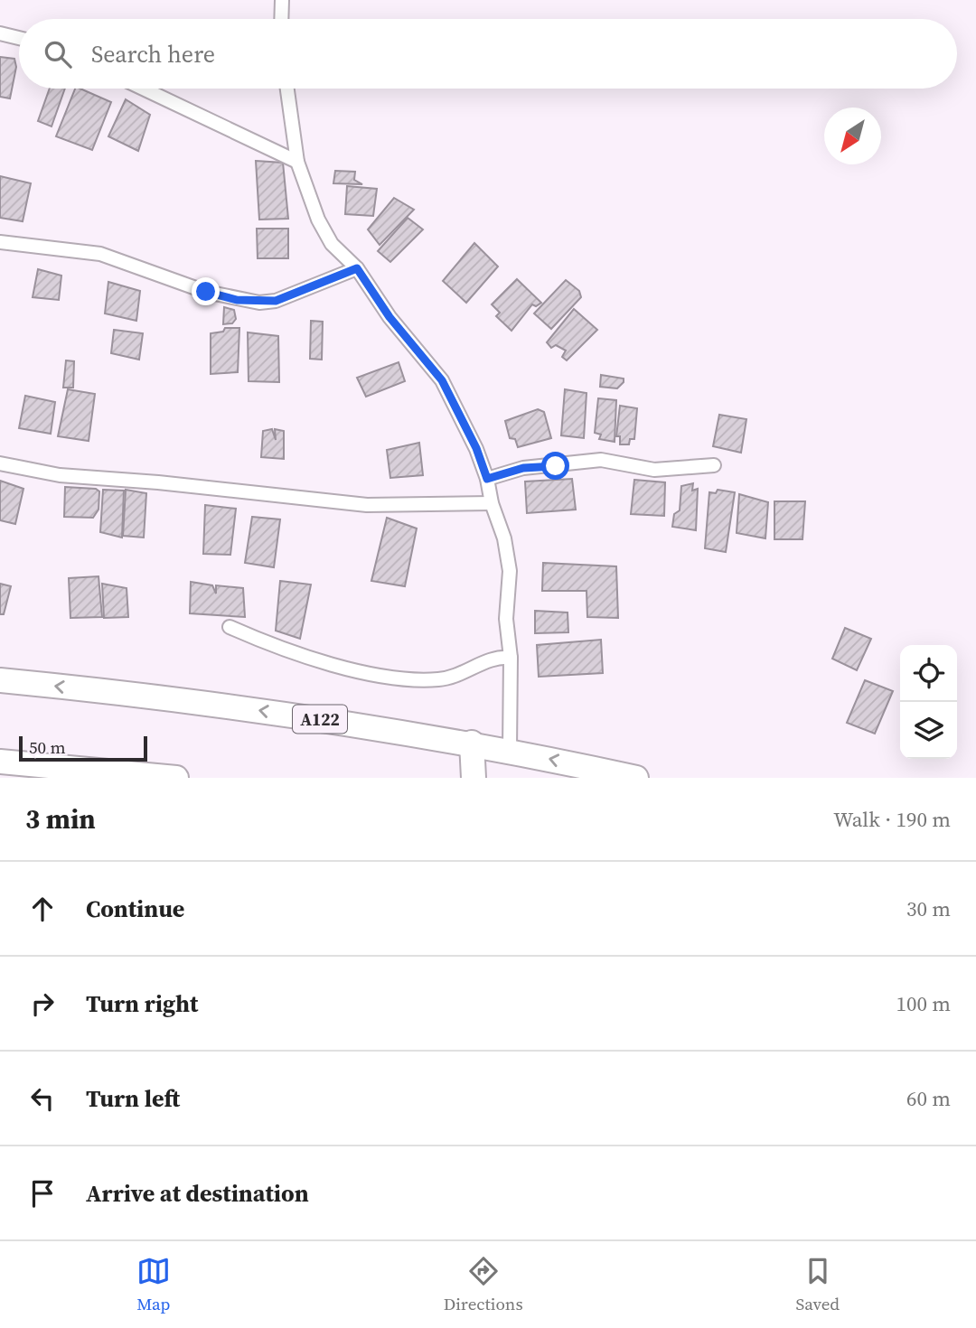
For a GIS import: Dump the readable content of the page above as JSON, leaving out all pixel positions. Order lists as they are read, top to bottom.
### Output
{
  "streets": {
    "highway": ["A122"]
  },
  "scale_bar": "50 m",
  "north": "bottom left",
  "page": {
    "search": "Search here",
    "scale": "50 m",
    "heading": ["3 min", "Walk · 190 m"],
    "list": [
      ["Continue", "30 m"],
      ["Turn right", "100 m"],
      ["Turn left", "60 m"],
      "Arrive at destination"
    ],
    "nav": ["Map", "Directions", "Saved"]
  }
}
